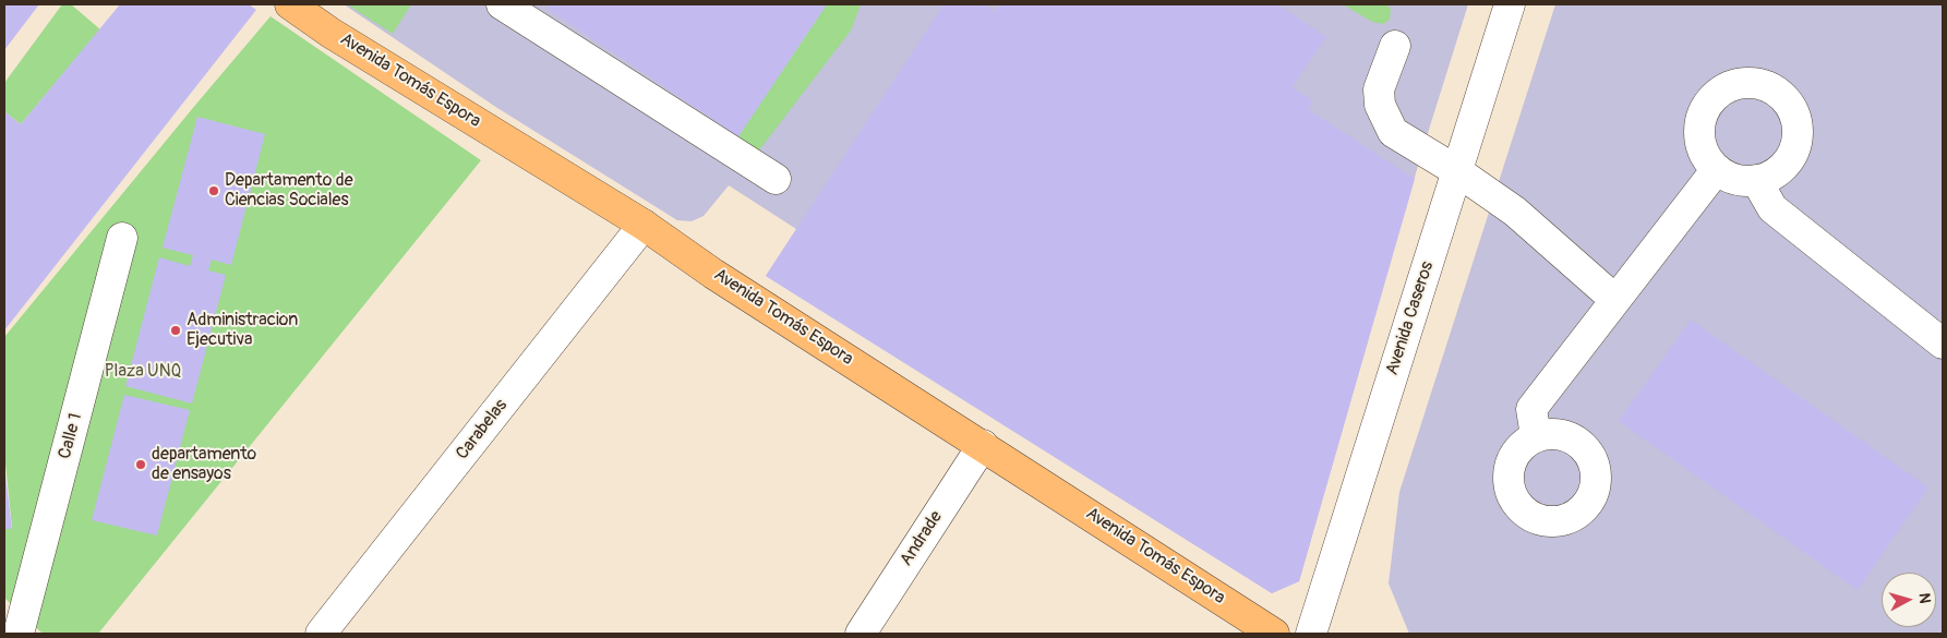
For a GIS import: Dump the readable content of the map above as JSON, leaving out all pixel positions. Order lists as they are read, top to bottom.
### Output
{
  "streets": {
    "main road": ["Avenida Tomás Espora"],
    "street": [
      "Avenida Caseros",
      "Carabelas",
      "Calle 1",
      "Andrade"
    ]
  },
  "crossings": [
    ["Avenida Tomás Espora", "Carabelas"],
    ["Avenida Tomás Espora", "Andrade"]
  ],
  "parks": ["Plaza UNQ"],
  "places": ["Departamento de Ciencias Sociales", "Administracion Ejecutiva", "departamento de ensayos"],
  "north": "right"
}
